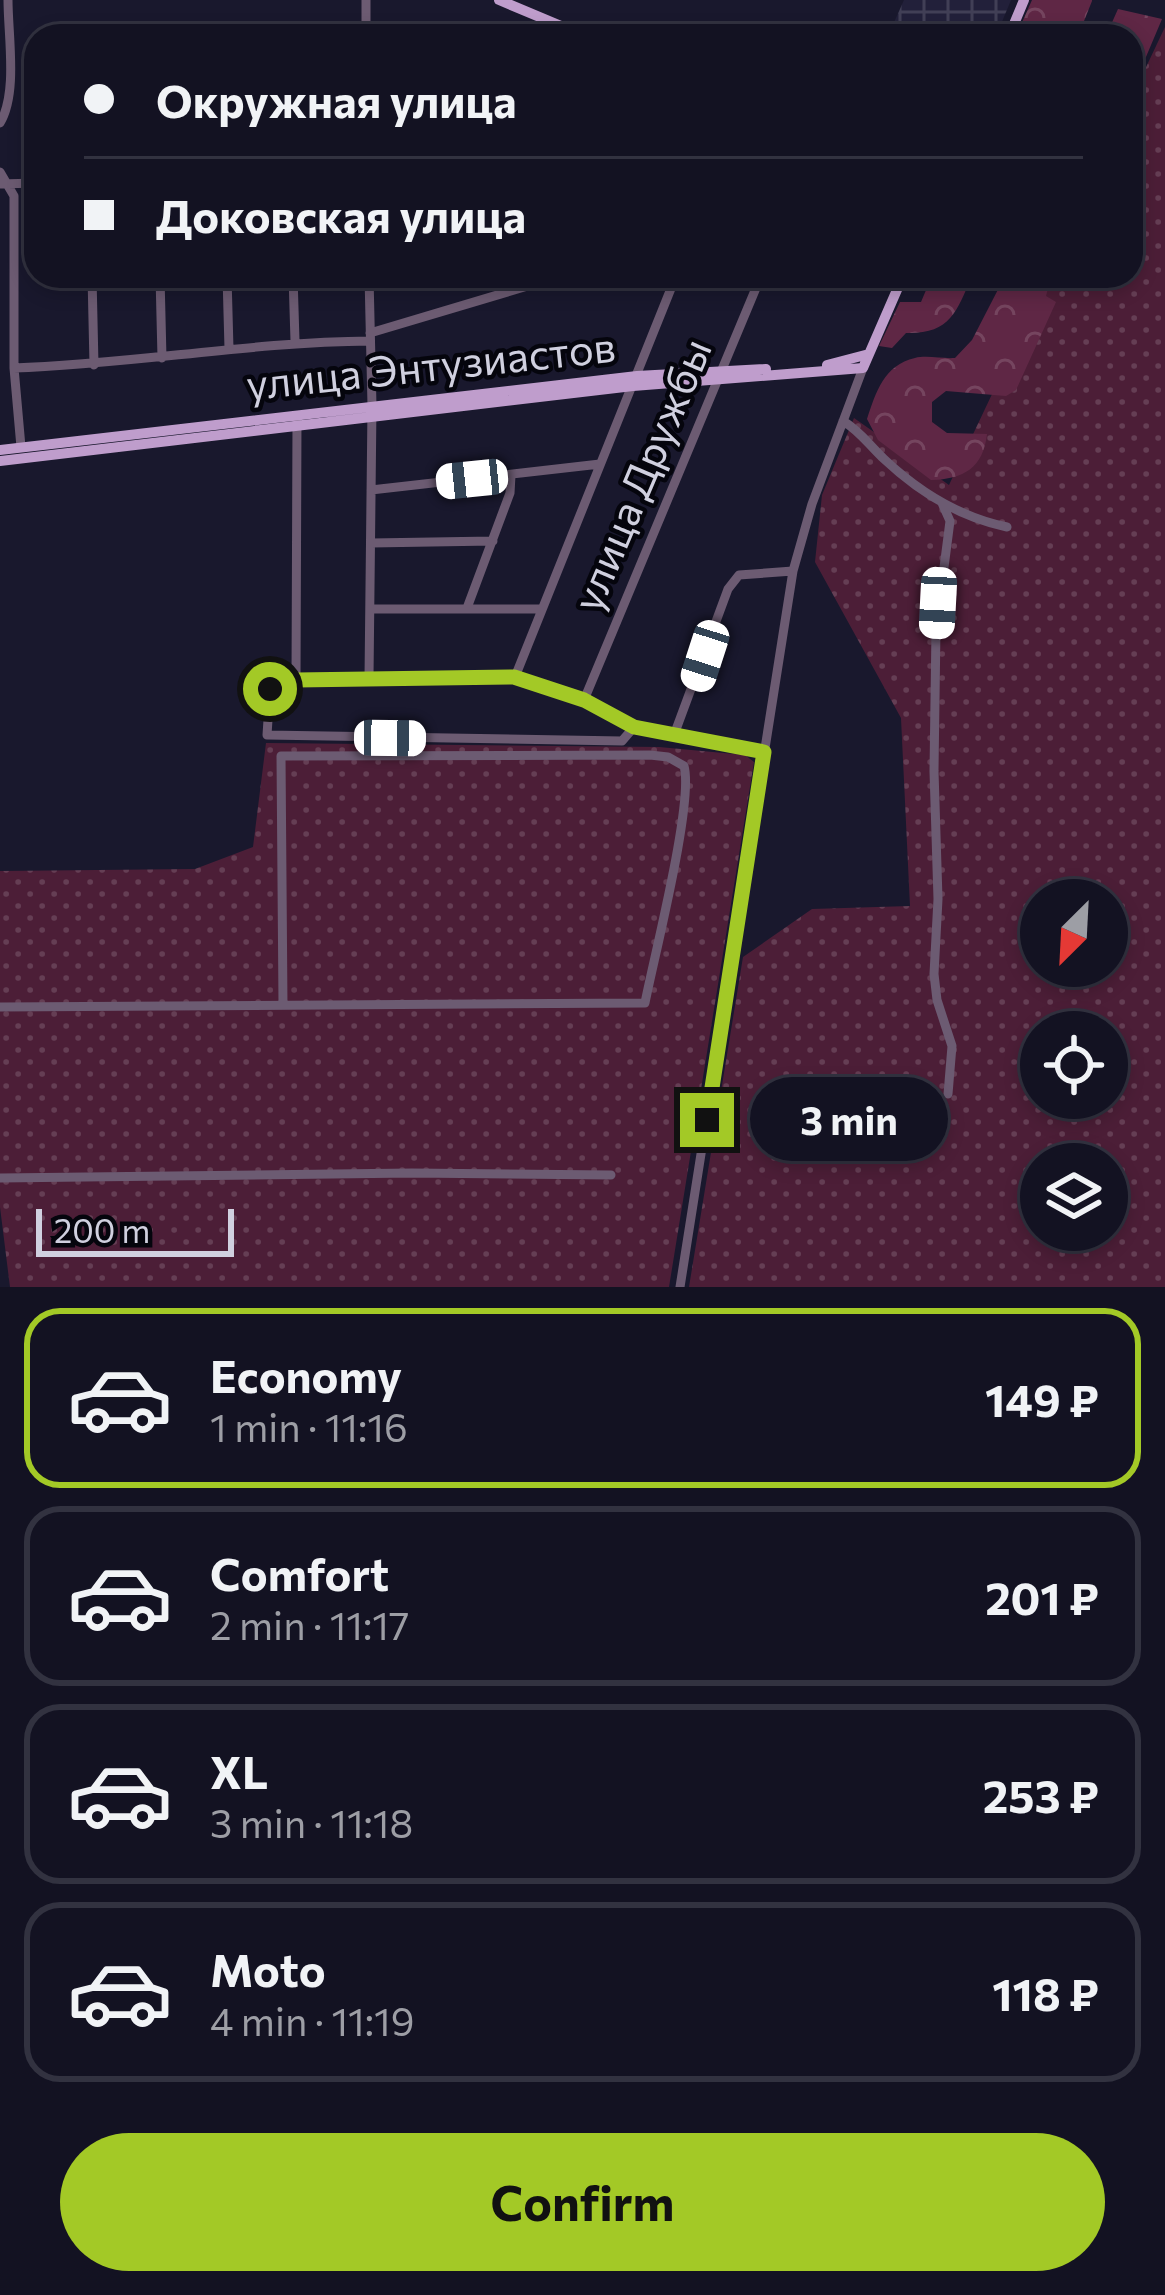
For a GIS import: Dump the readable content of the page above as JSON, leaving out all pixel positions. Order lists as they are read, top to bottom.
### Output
{
  "streets": {
    "main road": ["улица Энтузиастов"],
    "street": ["улица Дружбы"]
  },
  "crossings": [
    ["улица Энтузиастов", "улица Дружбы"]
  ],
  "scale_bar": "200 m",
  "north": "bottom left",
  "page": {
    "banner": ["Окружная улица", "Доковская улица"],
    "bubble": "3 min",
    "scale": "200 m",
    "list": [
      {
        "name": "Economy",
        "note": "1 min · 11:16",
        "value": "149 ₽"
      },
      {
        "name": "Comfort",
        "note": "2 min · 11:17",
        "value": "201 ₽"
      },
      {
        "name": "XL",
        "note": "3 min · 11:18",
        "value": "253 ₽"
      },
      {
        "name": "Moto",
        "note": "4 min · 11:19",
        "value": "118 ₽"
      }
    ],
    "buttons": "Confirm"
  }
}
